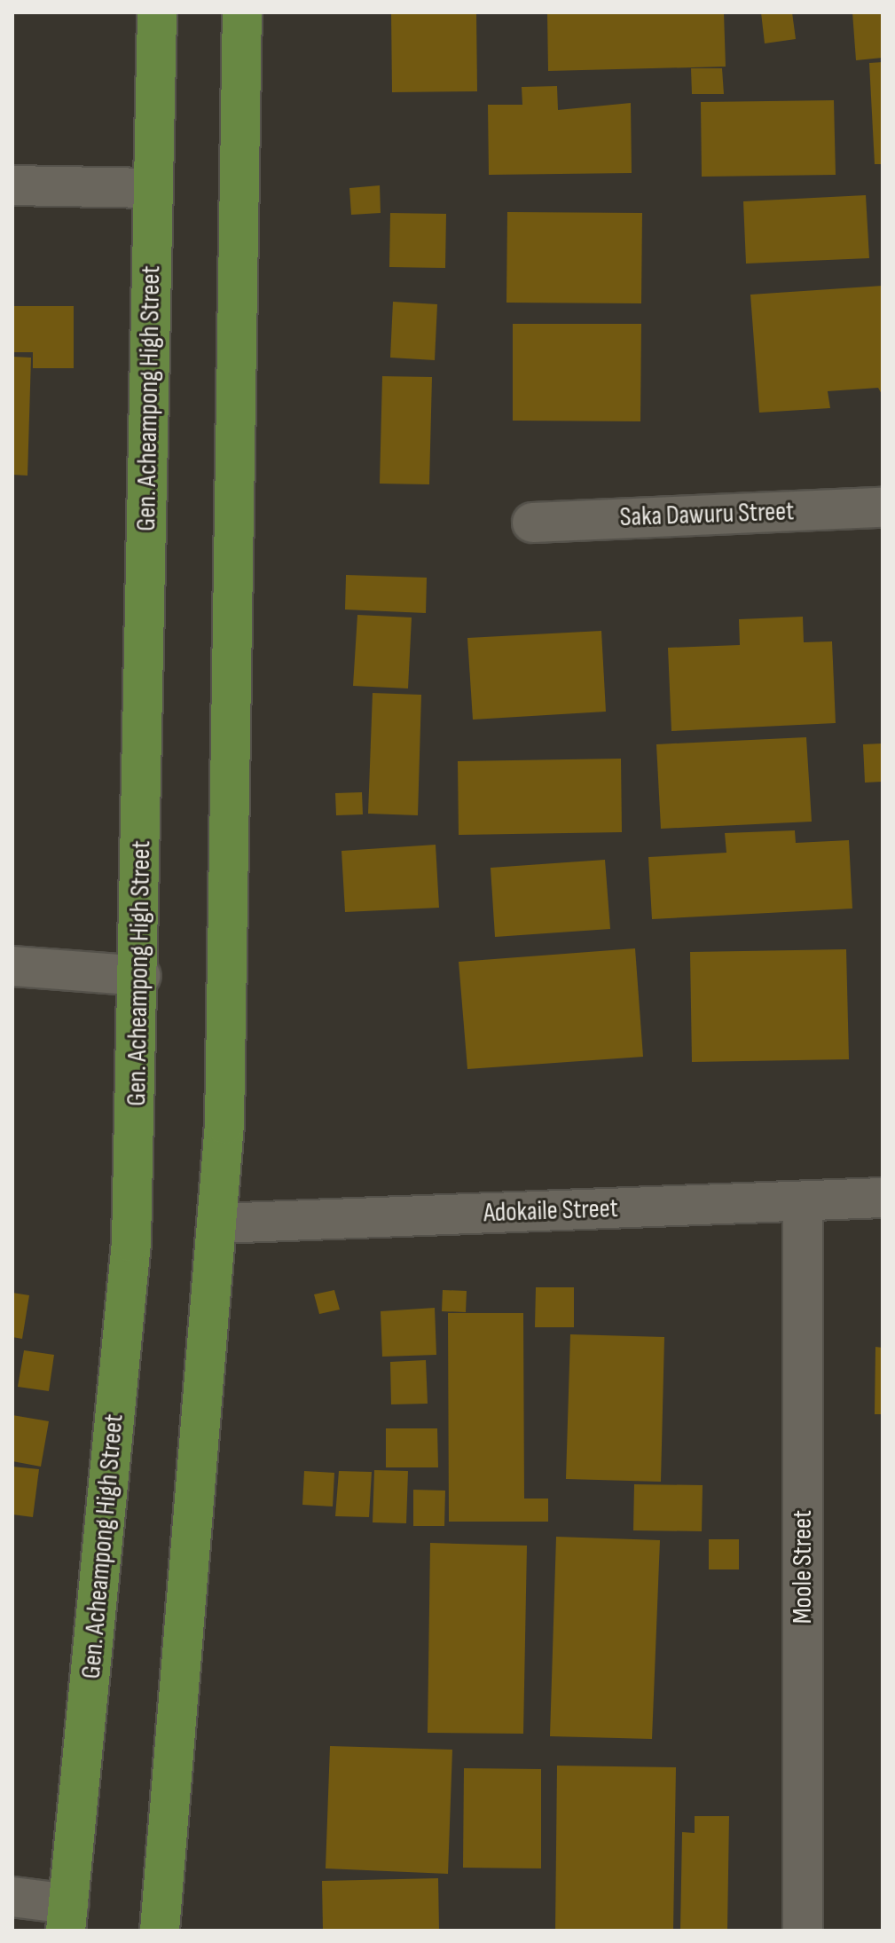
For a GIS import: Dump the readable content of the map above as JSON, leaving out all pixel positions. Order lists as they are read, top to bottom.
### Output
{
  "streets": {
    "main road": ["Gen. Acheampong High Street"],
    "street": ["Saka Dawuru Street", "Adokaile Street", "Moole Street"]
  },
  "crossings": [
    ["Adokaile Street", "Moole Street"]
  ]
}
